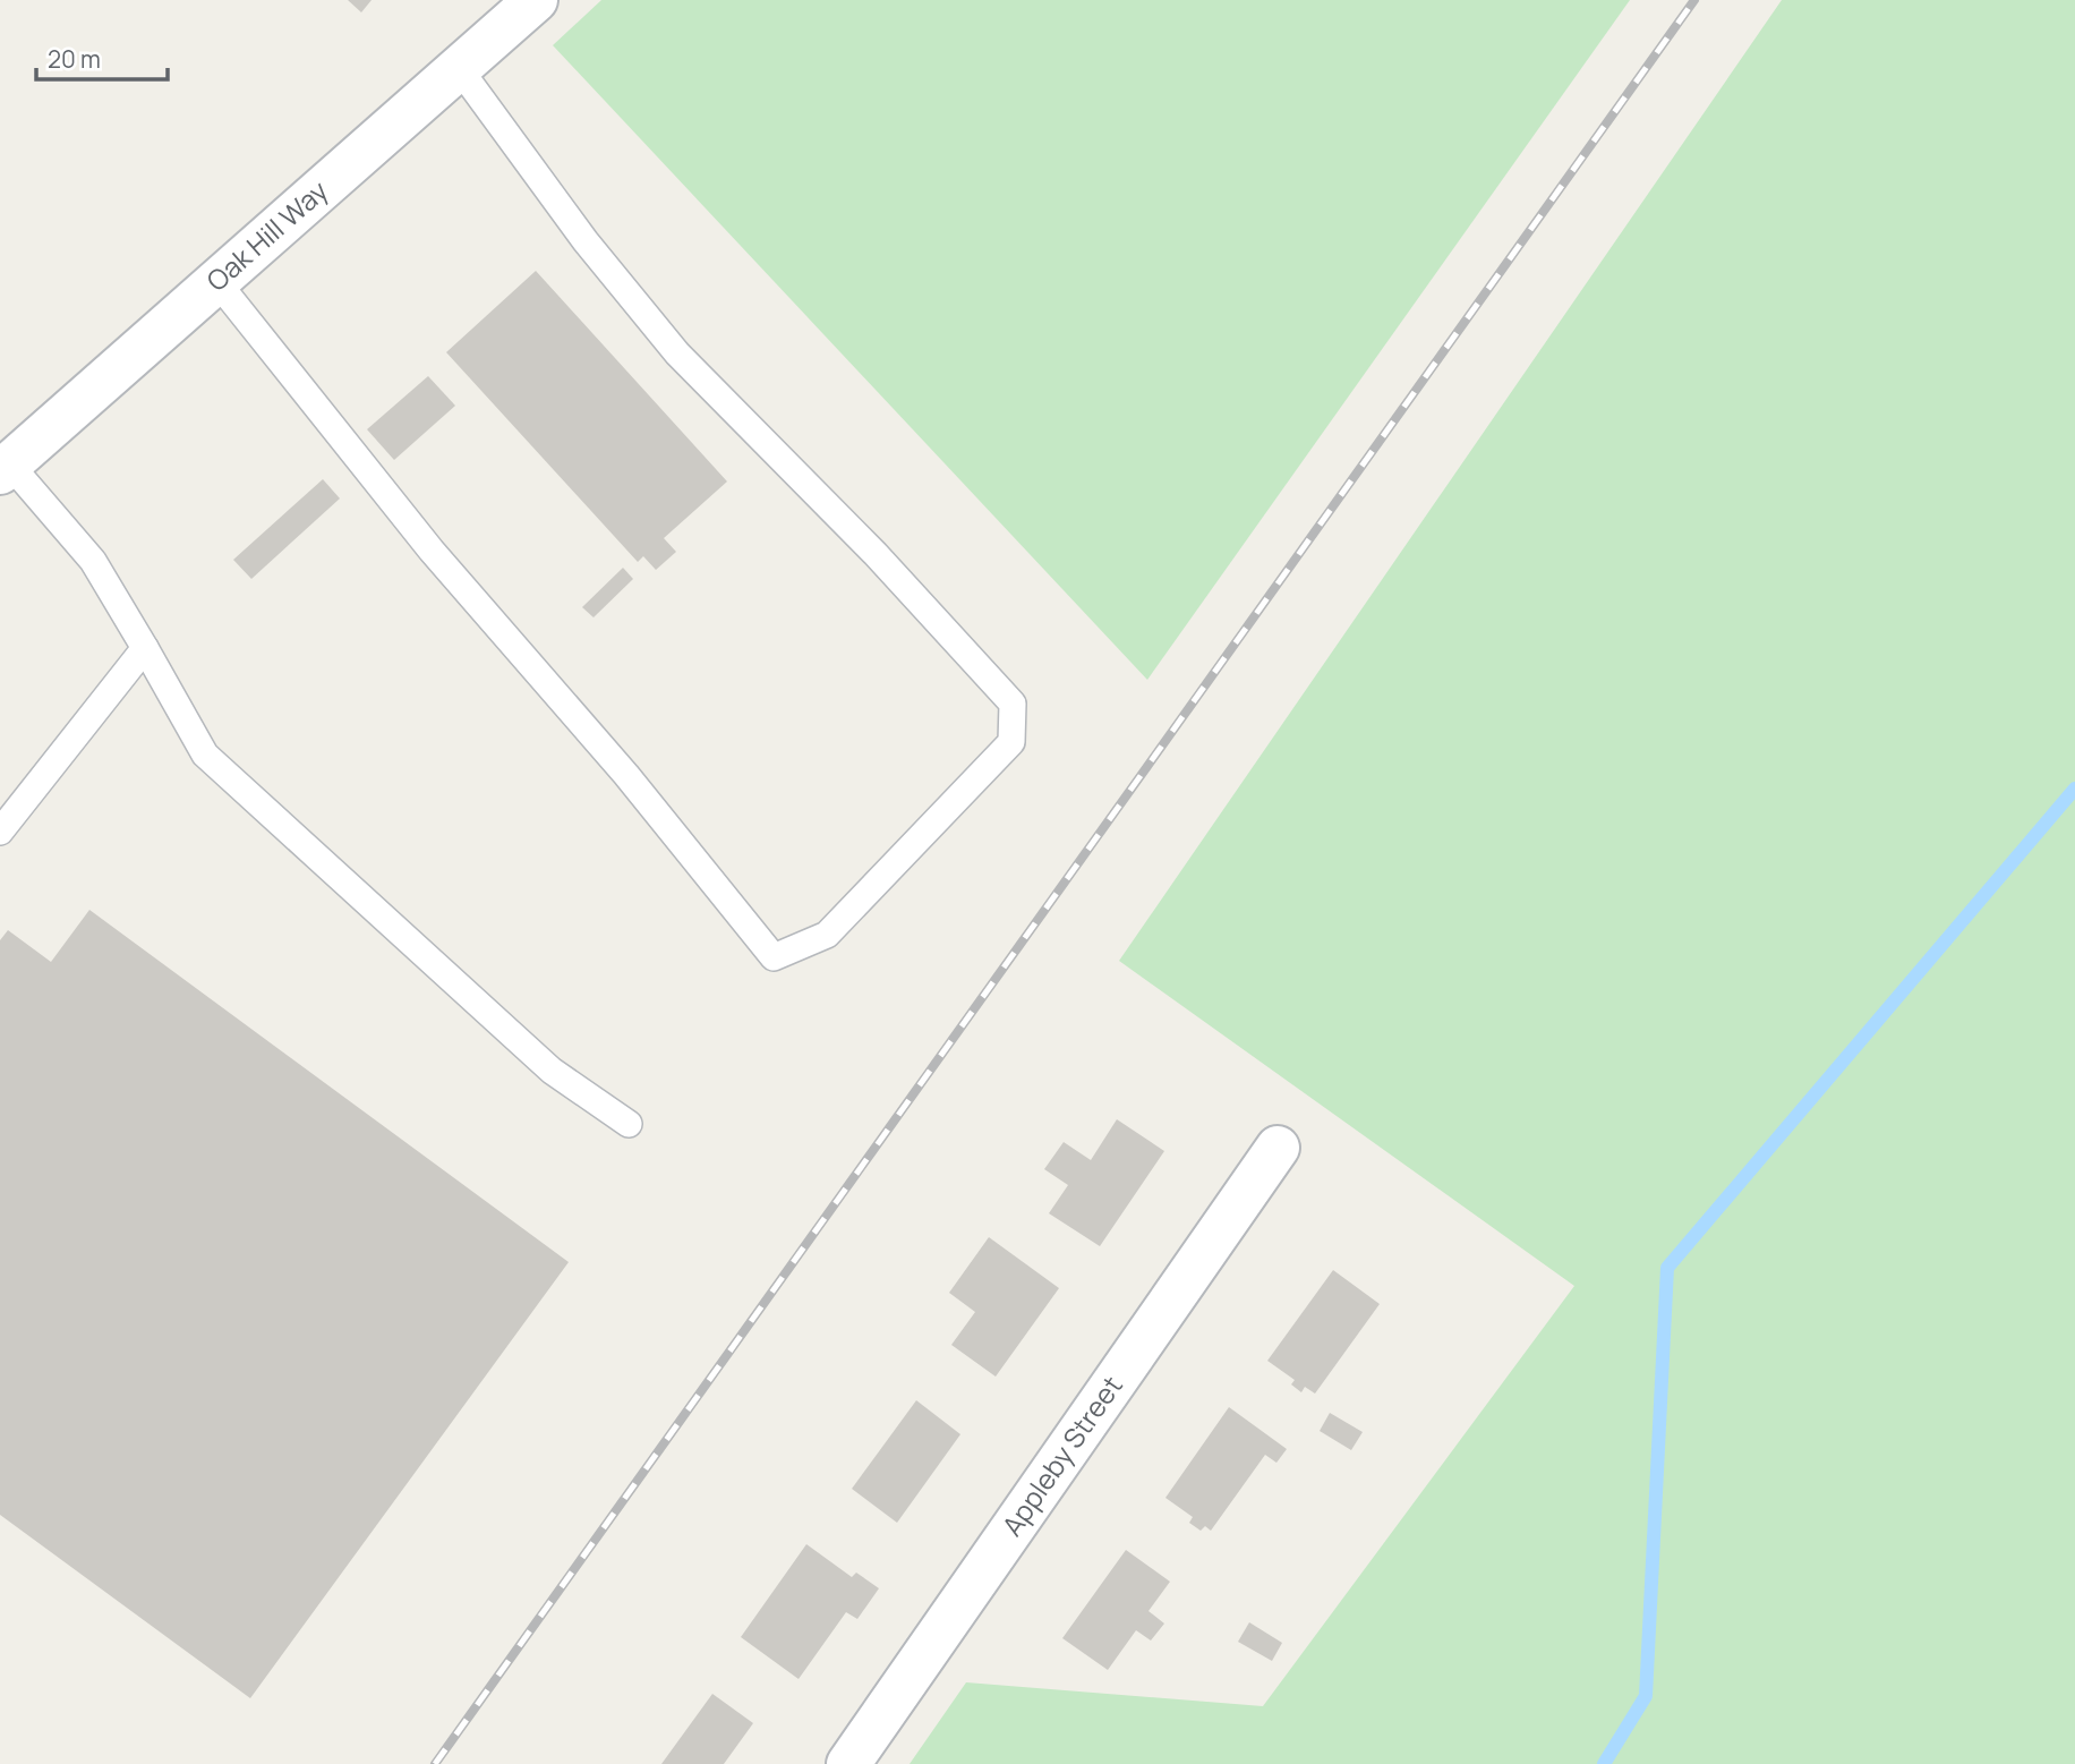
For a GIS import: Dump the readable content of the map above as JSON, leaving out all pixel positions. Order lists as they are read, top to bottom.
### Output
{
  "streets": {
    "street": ["Oak Hill Way", "Appleby Street"]
  },
  "scale_bar": "20 m"
}
